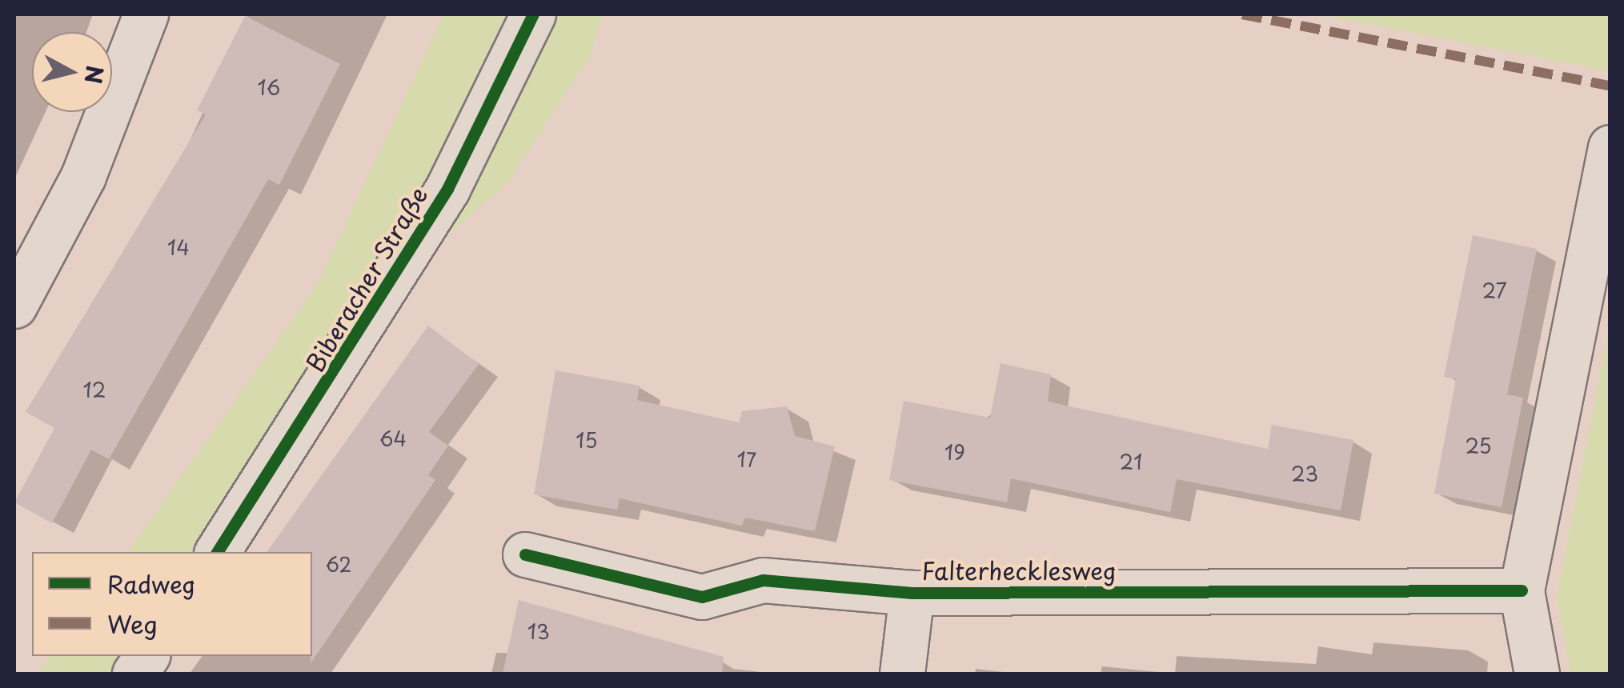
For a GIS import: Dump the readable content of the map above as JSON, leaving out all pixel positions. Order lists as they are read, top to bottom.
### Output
{
  "streets": {
    "street": ["Biberacher Straße", "Falterhecklesweg"]
  },
  "house_numbers": [
    "16",
    "14",
    "27",
    "12",
    "64",
    "15",
    "25",
    "19",
    "17",
    "21",
    "23",
    "62",
    "13"
  ],
  "legend": ["Radweg", "Weg"],
  "north": "right"
}
